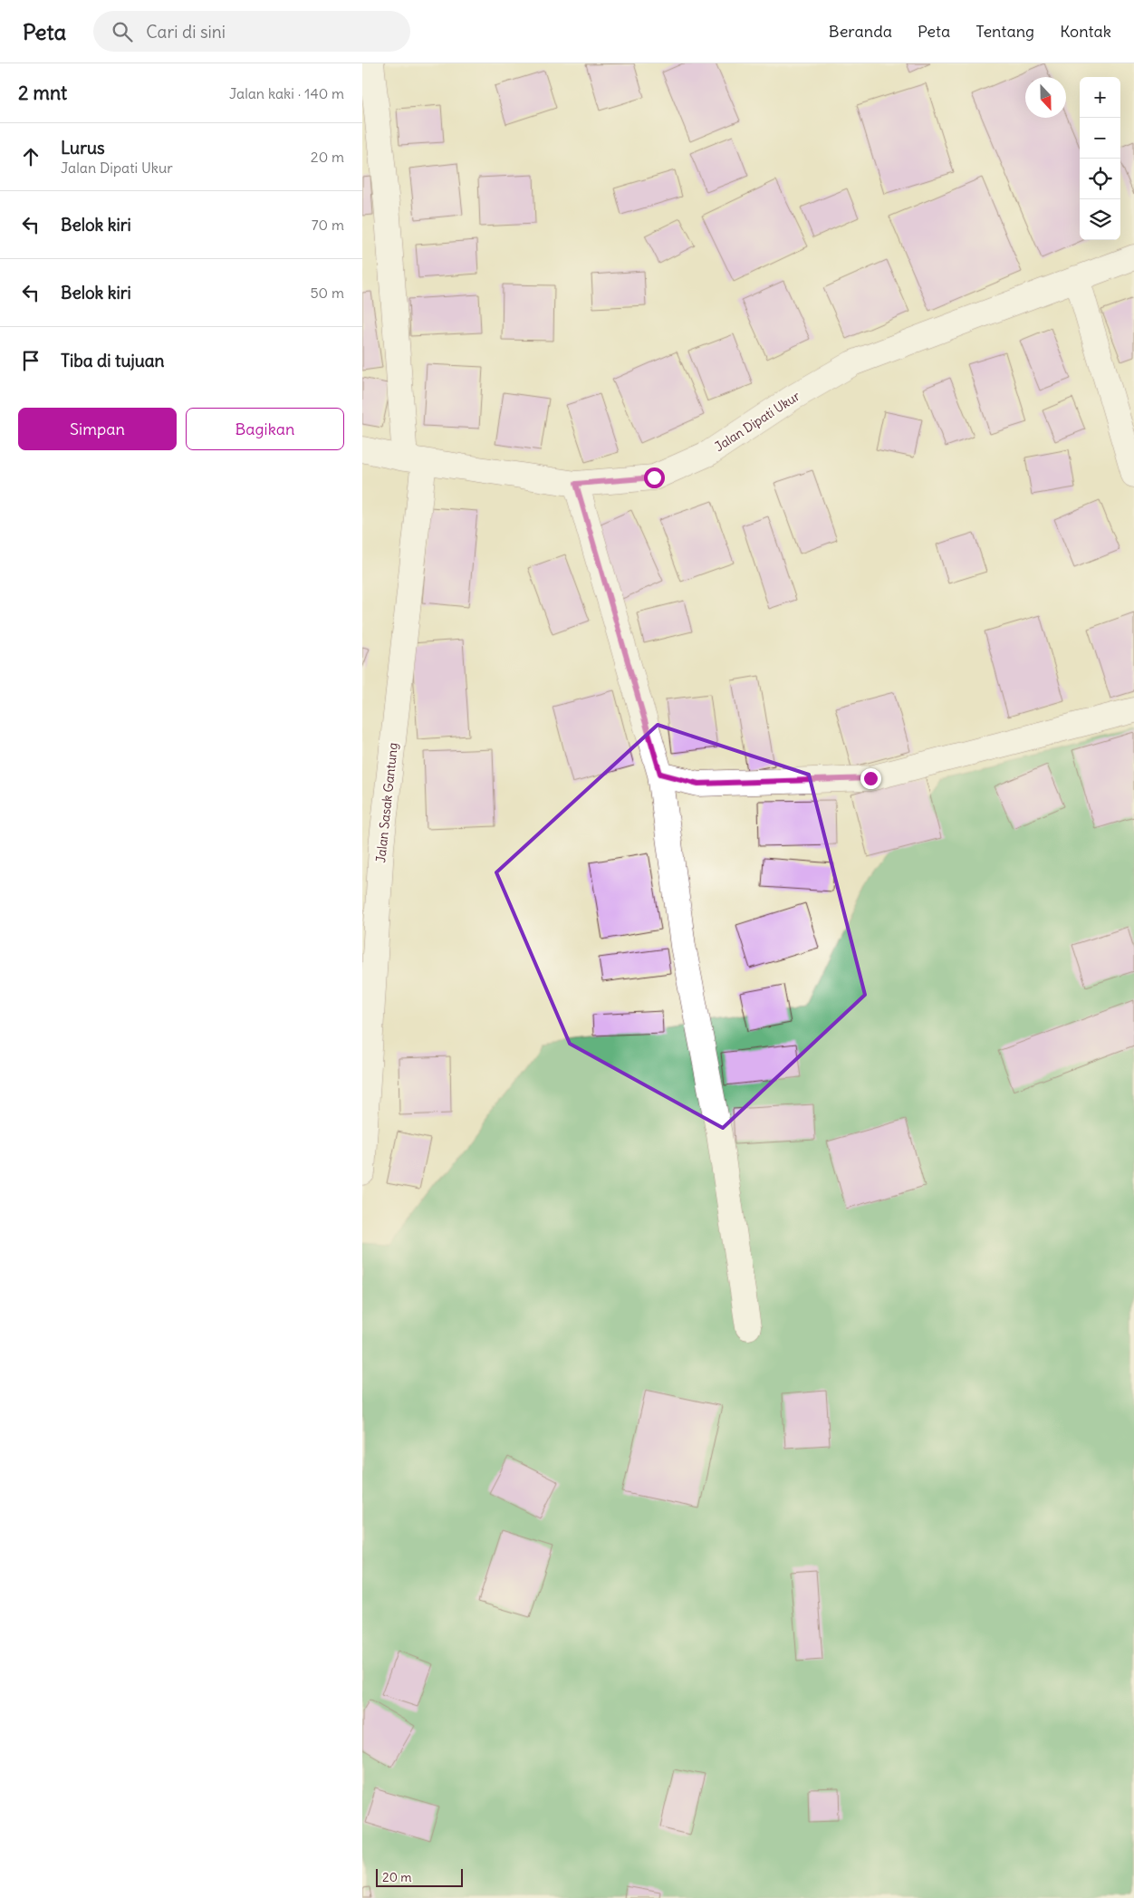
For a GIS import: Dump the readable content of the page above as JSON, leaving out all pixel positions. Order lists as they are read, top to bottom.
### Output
{
  "streets": {
    "street": ["Jalan Dipati Ukur", "Jalan Sasak Gantung"]
  },
  "crossings": [
    ["Jalan Dipati Ukur", "Jalan Sasak Gantung"]
  ],
  "scale_bar": "20 m",
  "north": "bottom",
  "page": {
    "header": "Peta",
    "search": "Cari di sini",
    "nav": [
      "Beranda",
      "Peta",
      "Tentang",
      "Kontak"
    ],
    "heading": ["2 mnt", "Jalan kaki · 140 m"],
    "map_buttons": ["+", "−"],
    "list": [
      ["Lurus", "Jalan Dipati Ukur", "20 m"],
      ["Belok kiri", "70 m"],
      ["Belok kiri", "50 m"],
      "Tiba di tujuan"
    ],
    "buttons": ["Simpan", "Bagikan"],
    "scale": "20 m"
  }
}
